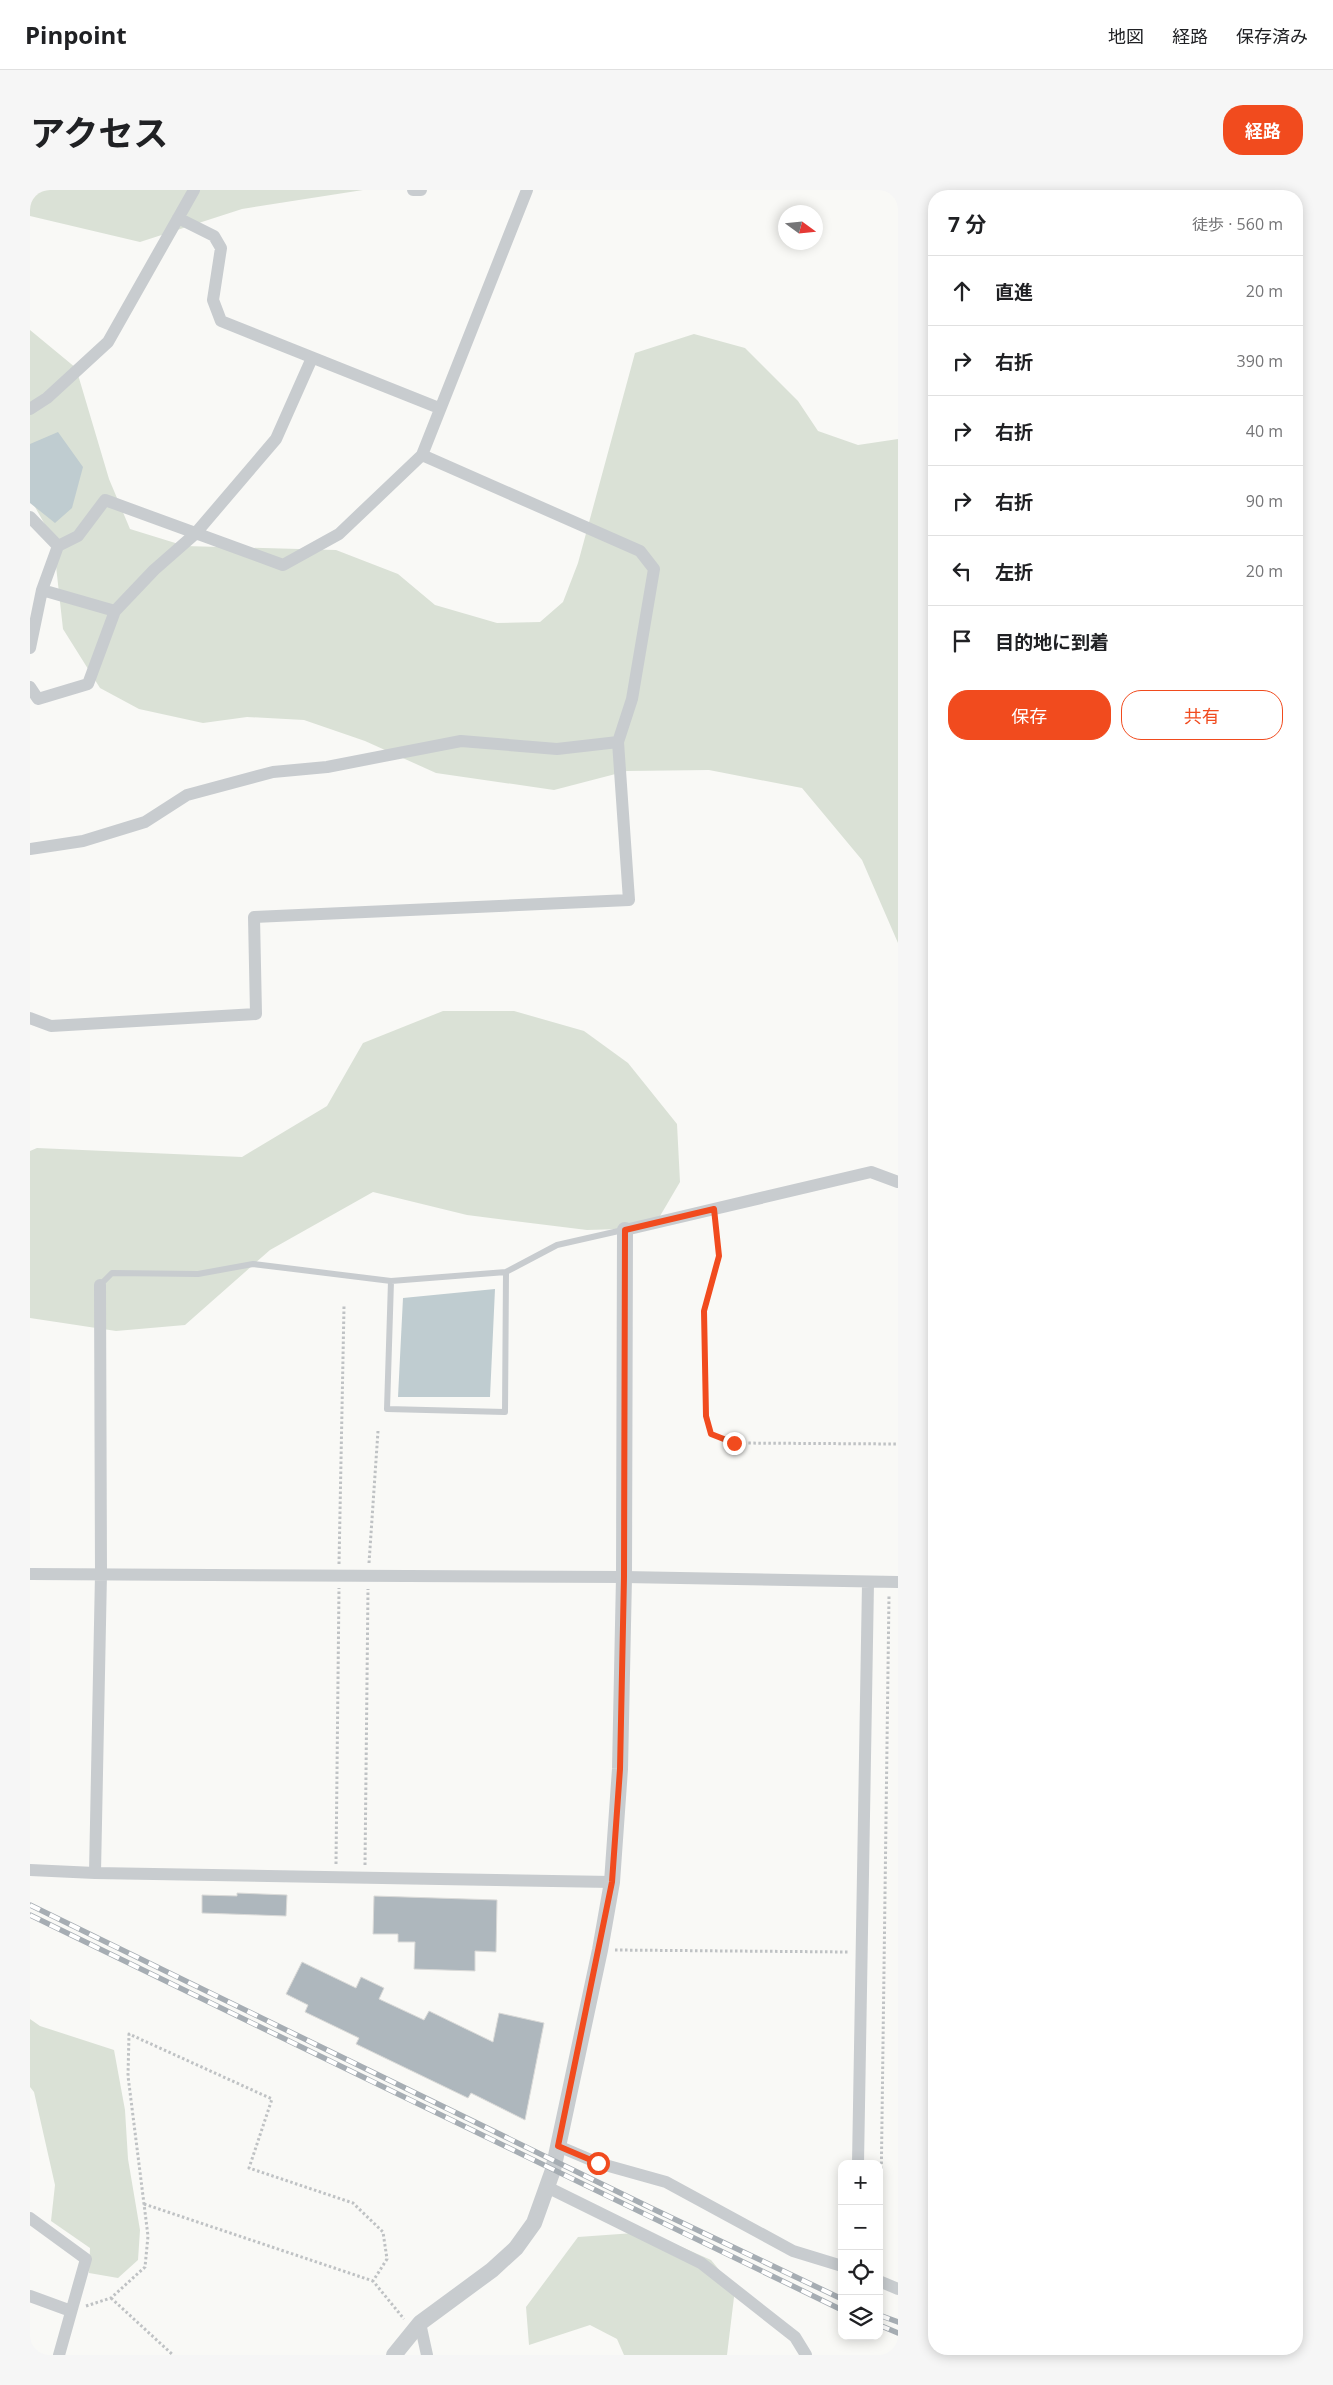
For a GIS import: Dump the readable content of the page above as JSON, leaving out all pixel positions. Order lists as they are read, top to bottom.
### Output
{
  "north": "right",
  "page": {
    "header": "Pinpoint",
    "nav": ["地図", "経路", "保存済み"],
    "title": "アクセス",
    "buttons": [
      "経路",
      ["保存", "共有"]
    ],
    "heading": ["7 分", "徒歩 · 560 m"],
    "list": [
      ["直進", "20 m"],
      ["右折", "390 m"],
      ["右折", "40 m"],
      ["右折", "90 m"],
      ["左折", "20 m"],
      "目的地に到着"
    ],
    "map_buttons": ["+", "−"]
  }
}
